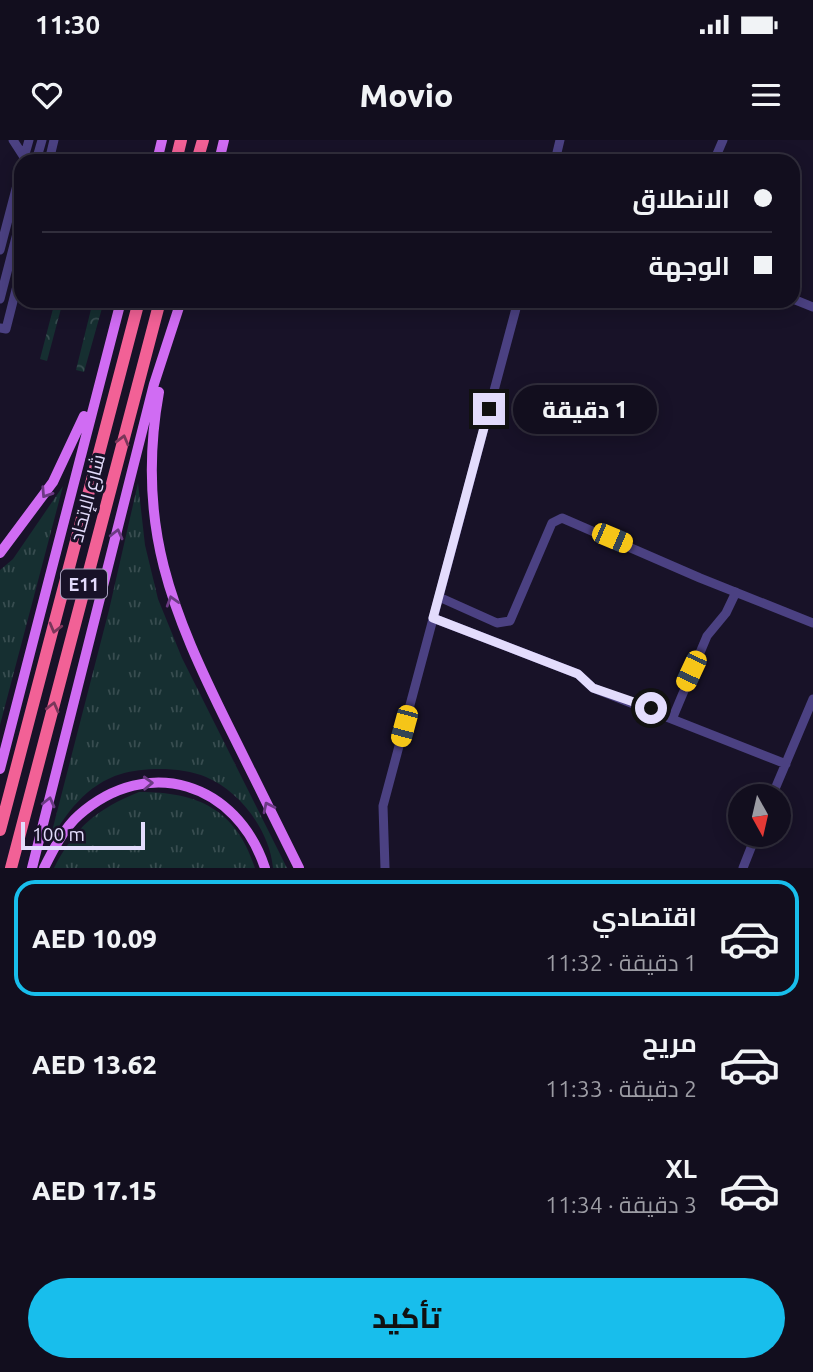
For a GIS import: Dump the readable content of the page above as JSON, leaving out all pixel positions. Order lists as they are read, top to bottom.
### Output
{
  "streets": {
    "highway": ["شارع الإتحاد", "E11"]
  },
  "scale_bar": "100 m",
  "north": "bottom",
  "page": {
    "status": "11:30",
    "header": "Movio",
    "banner": ["الانطلاق", "الوجهة"],
    "bubble": "1 دقيقة",
    "scale": "100 m",
    "list": [
      {
        "name": "اقتصادي",
        "note": "1 دقيقة · 11:32",
        "value": "AED 10.09"
      },
      {
        "name": "مريح",
        "note": "2 دقيقة · 11:33",
        "value": "AED 13.62"
      },
      {
        "name": "XL",
        "note": "3 دقيقة · 11:34",
        "value": "AED 17.15"
      }
    ],
    "buttons": "تأكيد"
  }
}
